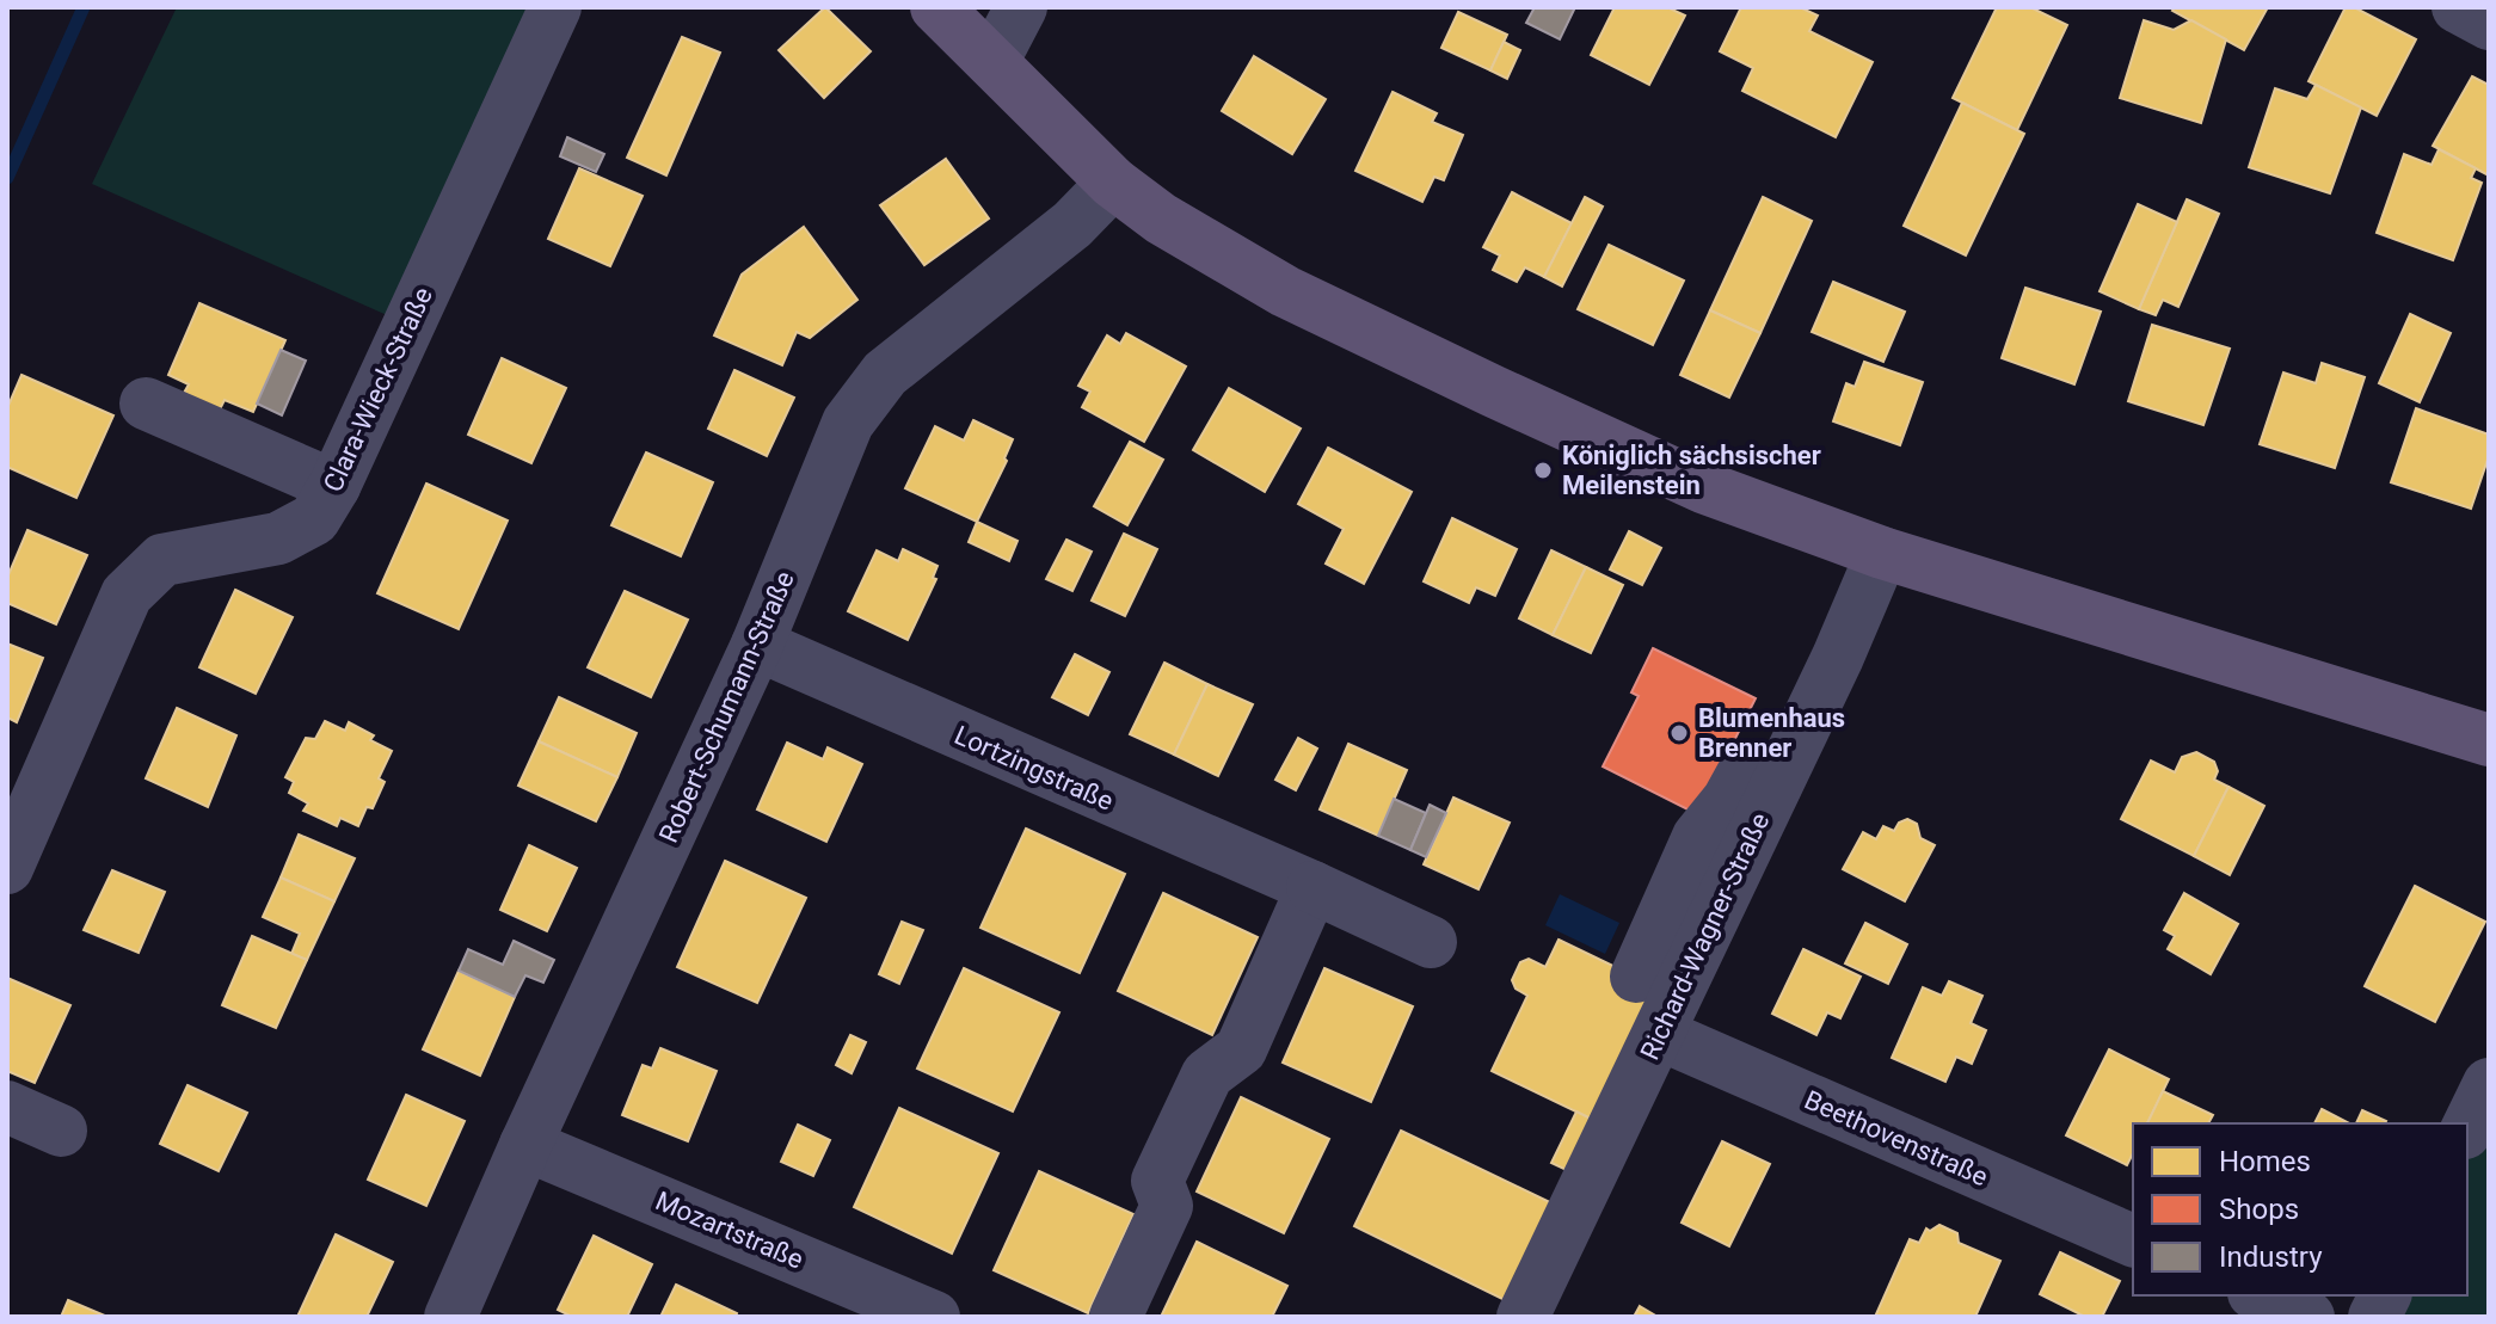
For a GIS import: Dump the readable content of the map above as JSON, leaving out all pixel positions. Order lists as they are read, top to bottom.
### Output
{
  "streets": {
    "street": [
      "Clara-Wieck-Straße",
      "Robert-Schumann-Straße",
      "Lortzingstraße",
      "Richard-Wagner-Straße",
      "Beethovenstraße",
      "Mozartstraße"
    ]
  },
  "crossings": [
    ["Robert-Schumann-Straße", "Lortzingstraße"],
    ["Robert-Schumann-Straße", "Mozartstraße"],
    ["Richard-Wagner-Straße", "Beethovenstraße"]
  ],
  "places": ["Königlich sächsischer Meilenstein", "Blumenhaus Brenner"],
  "legend": ["Homes", "Shops", "Industry"]
}
